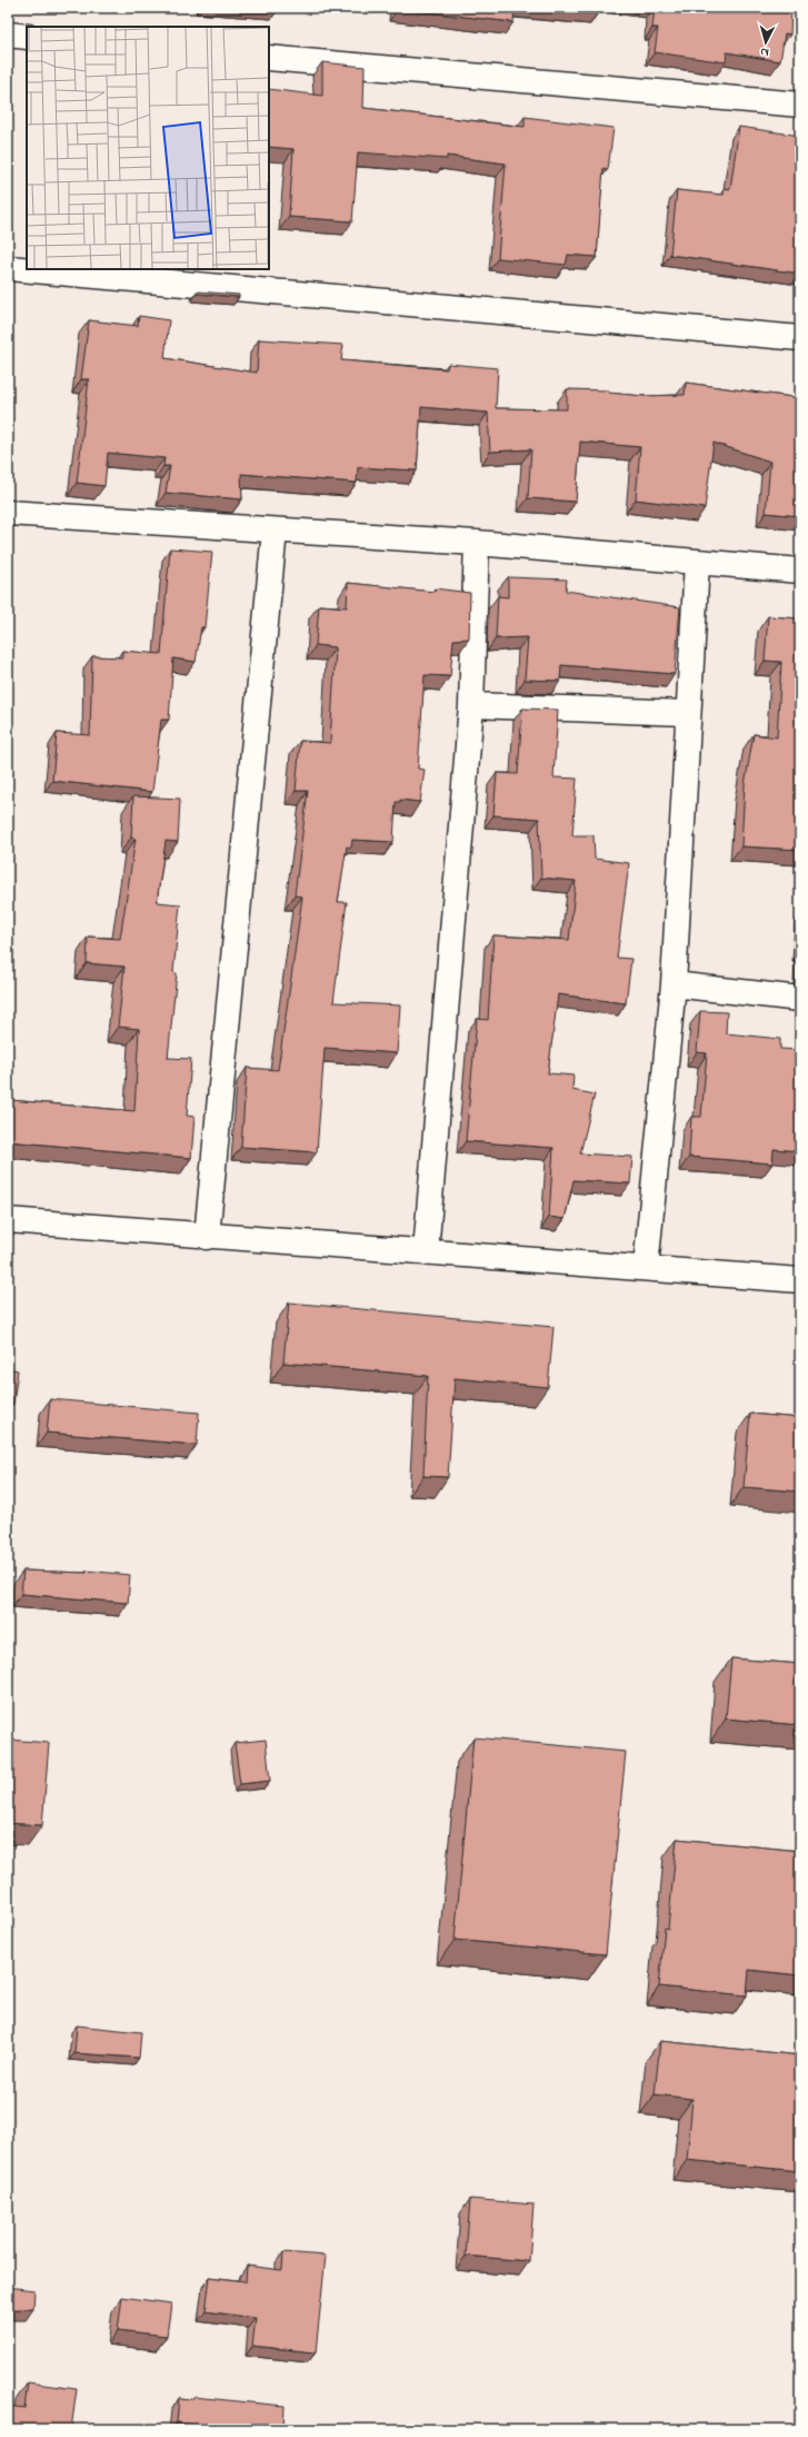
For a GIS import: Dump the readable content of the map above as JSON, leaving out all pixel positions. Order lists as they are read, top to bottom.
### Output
{
  "north": "bottom"
}
